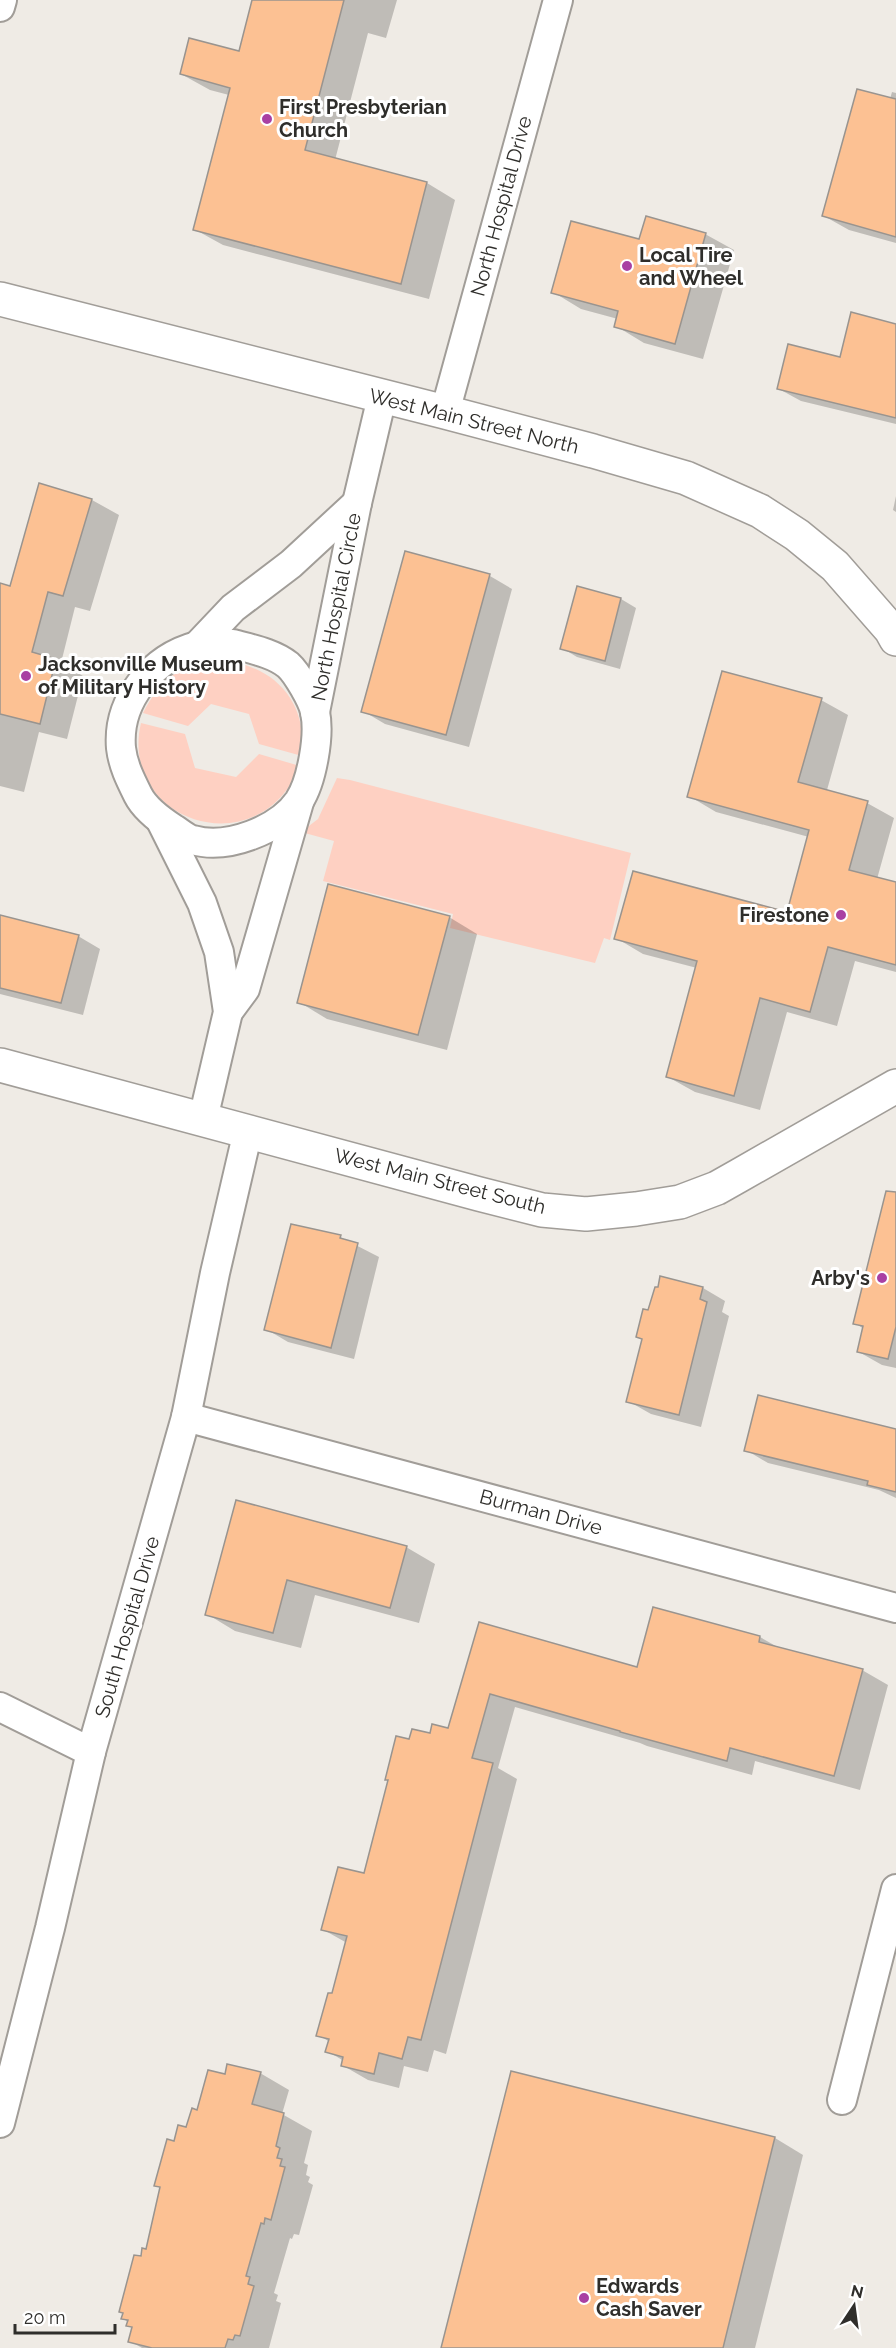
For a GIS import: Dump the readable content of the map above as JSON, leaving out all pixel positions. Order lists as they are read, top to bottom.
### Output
{
  "streets": {
    "main road": ["West Main Street North", "West Main Street South"],
    "street": [
      "North Hospital Drive",
      "North Hospital Circle",
      "Burman Drive",
      "South Hospital Drive"
    ]
  },
  "crossings": [
    ["North Hospital Drive", "West Main Street North"],
    ["West Main Street North", "North Hospital Circle"],
    ["North Hospital Circle", "West Main Street South"],
    ["West Main Street South", "South Hospital Drive"],
    ["Burman Drive", "South Hospital Drive"]
  ],
  "places": [
    "First Presbyterian Church",
    "Local Tire and Wheel",
    "Jacksonville Museum of Military History",
    "Firestone",
    "Arby's",
    "Edwards Cash Saver"
  ],
  "scale_bar": "20 m",
  "north": "top"
}
